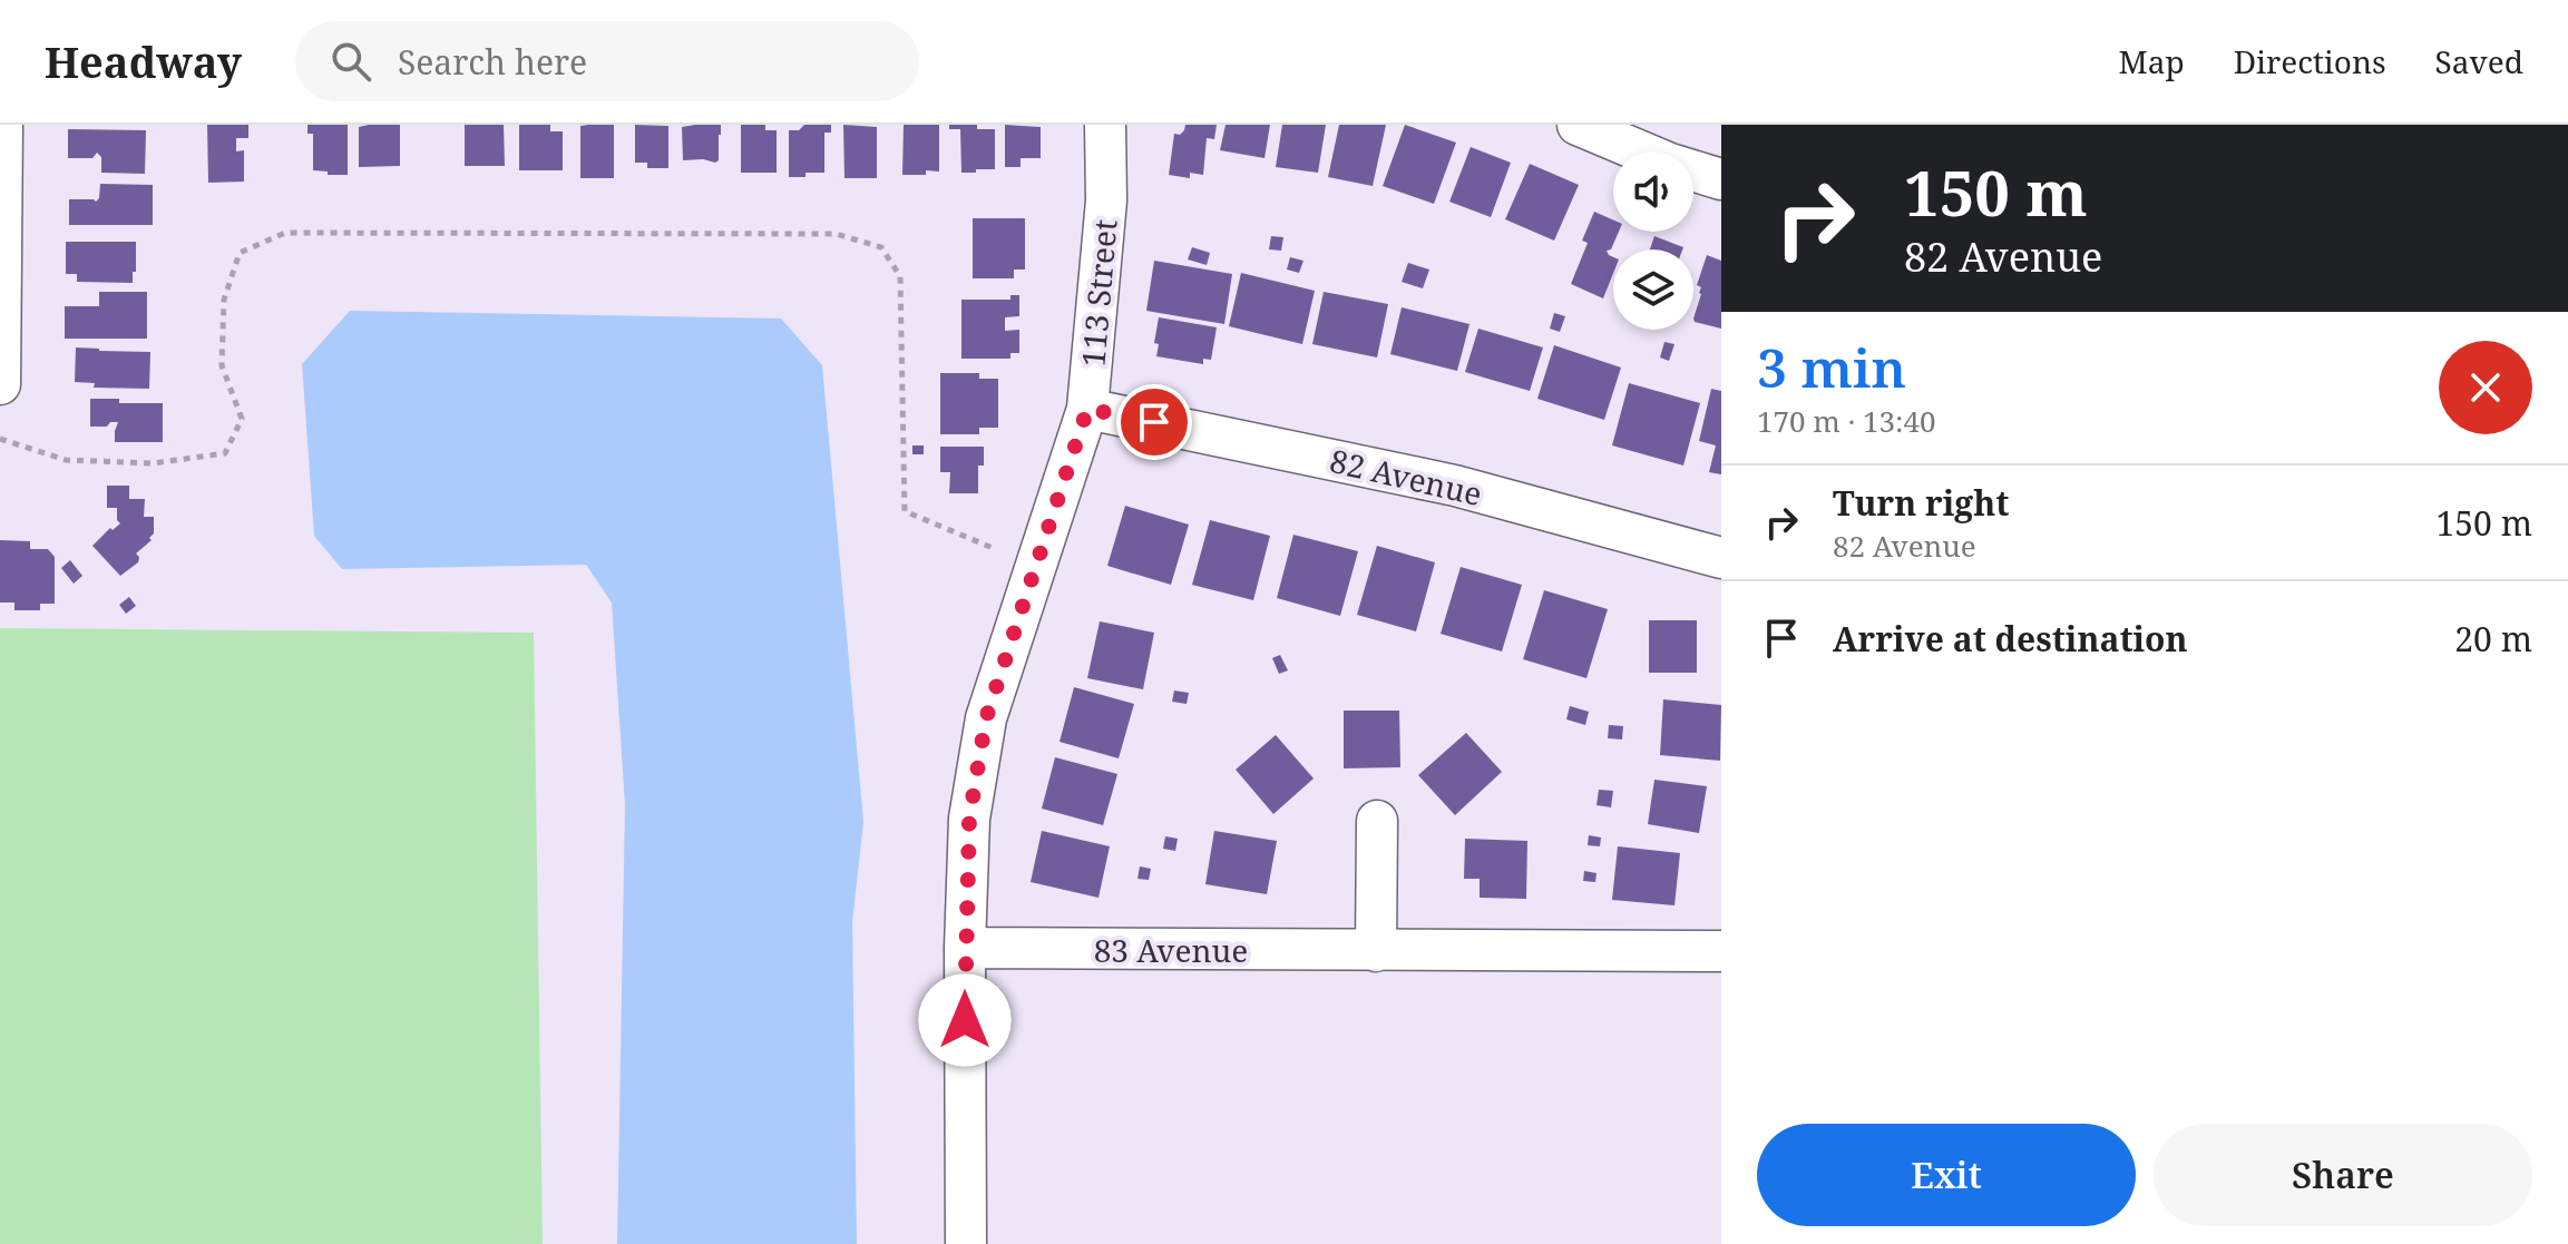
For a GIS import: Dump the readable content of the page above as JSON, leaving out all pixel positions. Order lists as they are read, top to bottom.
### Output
{
  "streets": {
    "street": ["113 Street", "82 Avenue", "83 Avenue"]
  },
  "crossings": [
    ["113 Street", "82 Avenue"],
    ["113 Street", "83 Avenue"]
  ],
  "page": {
    "header": "Headway",
    "search": "Search here",
    "nav": ["Map", "Directions", "Saved"],
    "turn": ["150 m", "82 Avenue"],
    "heading": ["3 min", "170 m · 13:40"],
    "list": [
      {
        "name": "Turn right",
        "note": "82 Avenue",
        "value": "150 m"
      },
      {
        "name": "Arrive at destination",
        "value": "20 m"
      }
    ],
    "buttons": ["Exit", "Share"]
  }
}
